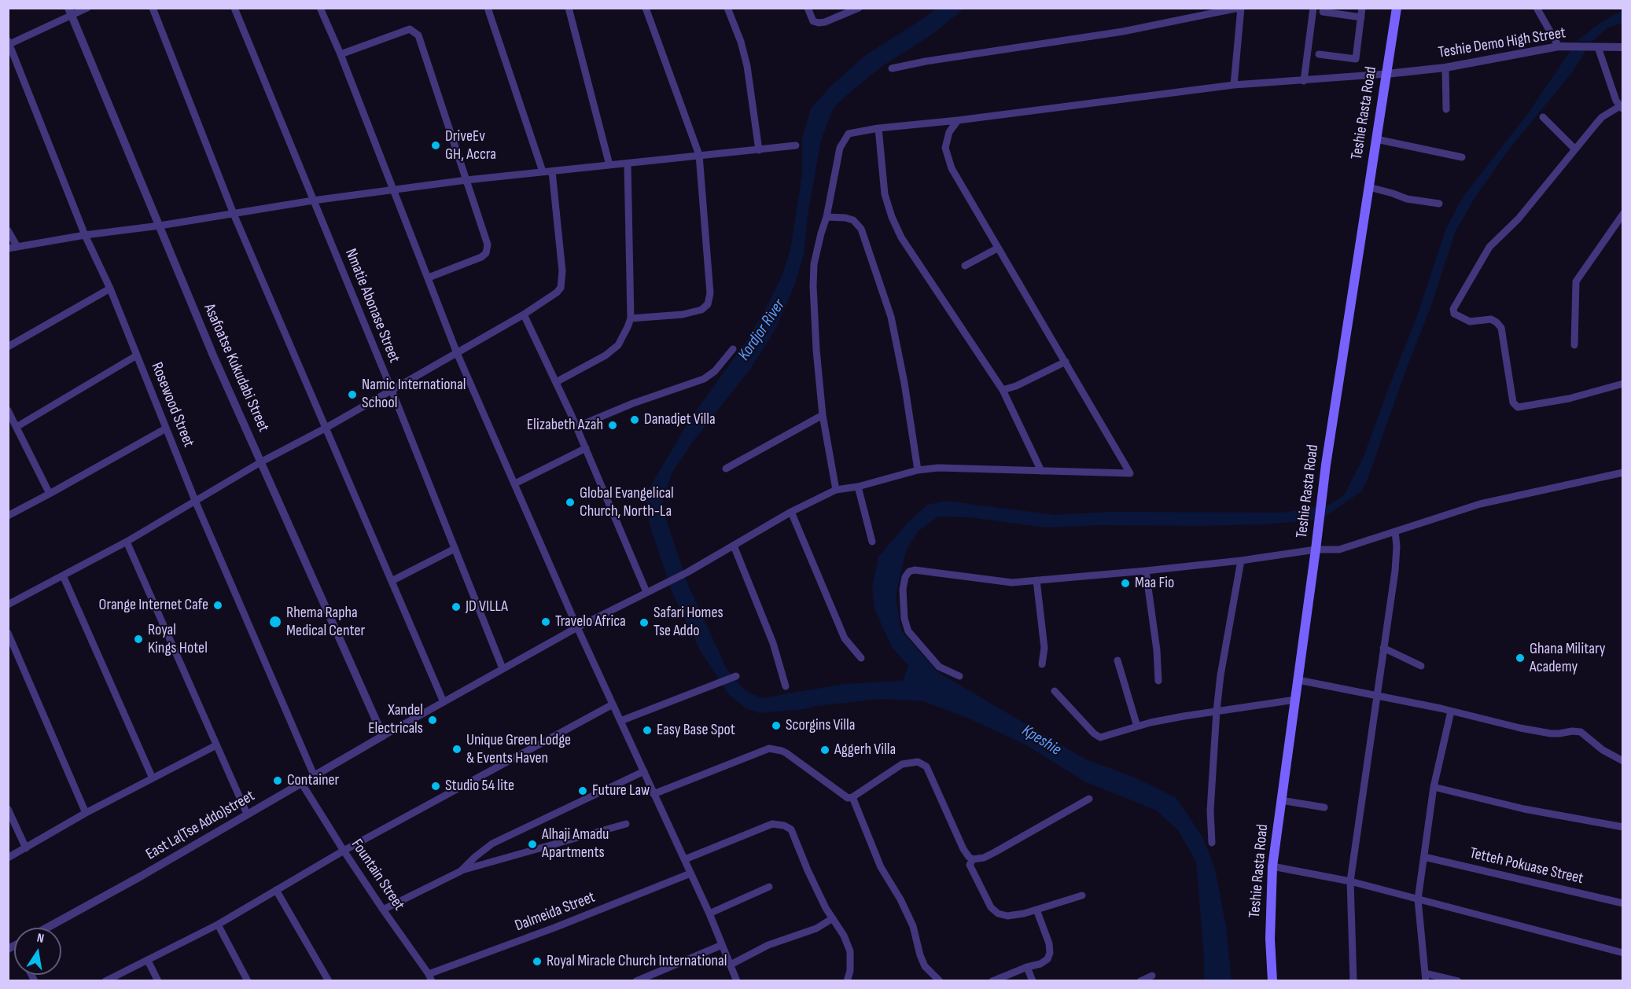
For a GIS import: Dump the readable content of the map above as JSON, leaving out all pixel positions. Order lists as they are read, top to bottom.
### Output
{
  "streets": {
    "main road": ["Teshie Rasta Road"],
    "street": [
      "Teshie Demo High Street",
      "Nmatie Abonase Street",
      "Asafoatse Kukudabi Street",
      "Rosewood Street",
      "East La(Tse Addo)street",
      "Tetteh Pokuase Street",
      "Fountain Street",
      "Dalmeida Street"
    ]
  },
  "crossings": [
    ["Teshie Demo High Street", "Teshie Rasta Road"],
    ["Asafoatse Kukudabi Street", "East La(Tse Addo)street"],
    ["Rosewood Street", "East La(Tse Addo)street"],
    ["East La(Tse Addo)street", "Fountain Street"],
    ["Fountain Street", "Dalmeida Street"]
  ],
  "water": ["Kordjor River", "Kpeshie"],
  "places": [
    "DriveEv GH, Accra",
    "Namic International School",
    "Danadjet Villa",
    "Elizabeth Azah",
    "Global Evangelical Church, North-La",
    "Maa Fio",
    "Orange Internet Cafe",
    "JD VILLA",
    "Rhema Rapha Medical Center",
    "Travelo Africa",
    "Safari Homes Tse Addo",
    "Royal Kings Hotel",
    "Ghana Military Academy",
    "Xandel Electricals",
    "Scorgins Villa",
    "Easy Base Spot",
    "Unique Green Lodge & Events Haven",
    "Aggerh Villa",
    "Container",
    "Studio 54 lite",
    "Future Law",
    "Alhaji Amadu Apartments",
    "Royal Miracle Church International"
  ],
  "north": "top"
}
